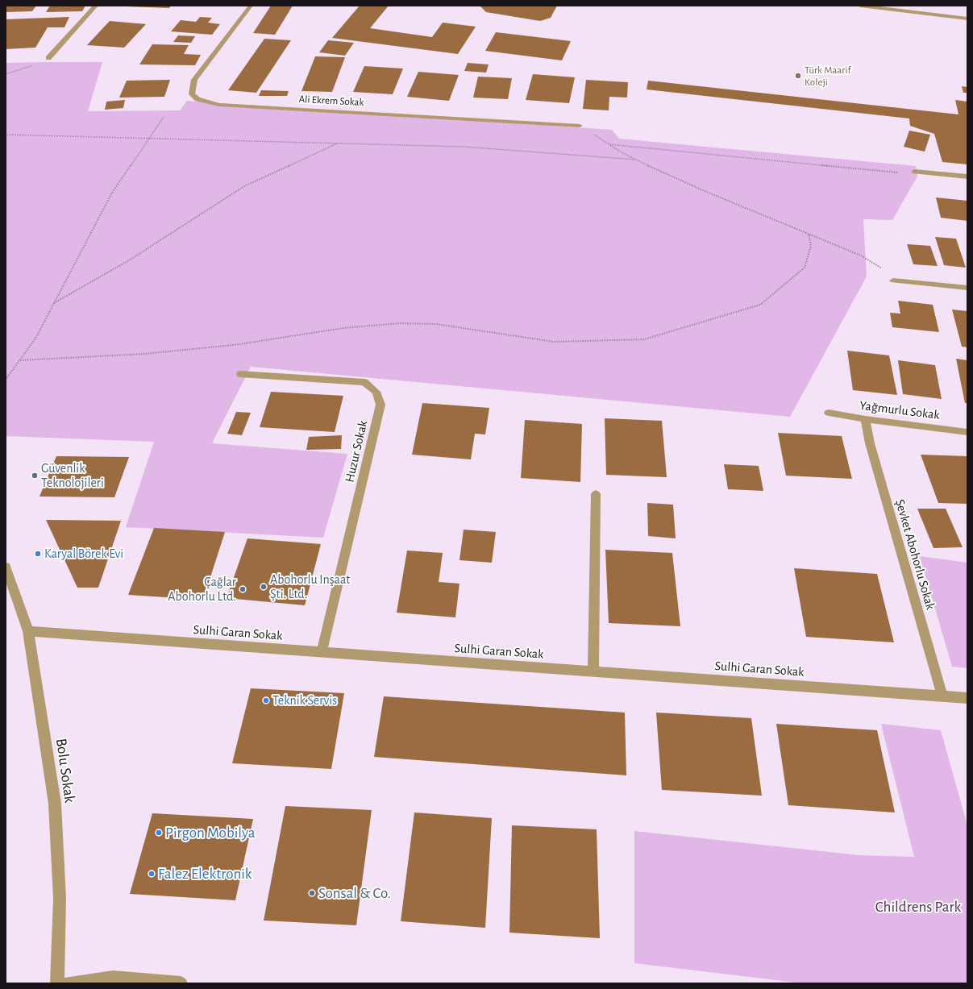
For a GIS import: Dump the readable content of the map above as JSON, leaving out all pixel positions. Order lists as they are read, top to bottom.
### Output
{
  "streets": {
    "street": [
      "Ali Ekrem Sokak",
      "Yağmurlu Sokak",
      "Huzur Sokak",
      "Şevket Abohorlu Sokak",
      "Sulhi Garan Sokak",
      "Bolu Sokak"
    ]
  },
  "crossings": [
    ["Yağmurlu Sokak", "Şevket Abohorlu Sokak"],
    ["Huzur Sokak", "Sulhi Garan Sokak"],
    ["Şevket Abohorlu Sokak", "Sulhi Garan Sokak"],
    ["Sulhi Garan Sokak", "Bolu Sokak"]
  ],
  "parks": ["Childrens Park"],
  "places": [
    "Türk Maarif Koleji",
    "Güvenlik Teknolojileri",
    "Karyal Börek Evi",
    "Abohorlu Inşaat Şti. Ltd.",
    "Çağlar Abohorlu Ltd.",
    "Teknik Servis",
    "Pirgon Mobilya",
    "Falez Elektronik",
    "Sonsal & Co."
  ]
}
